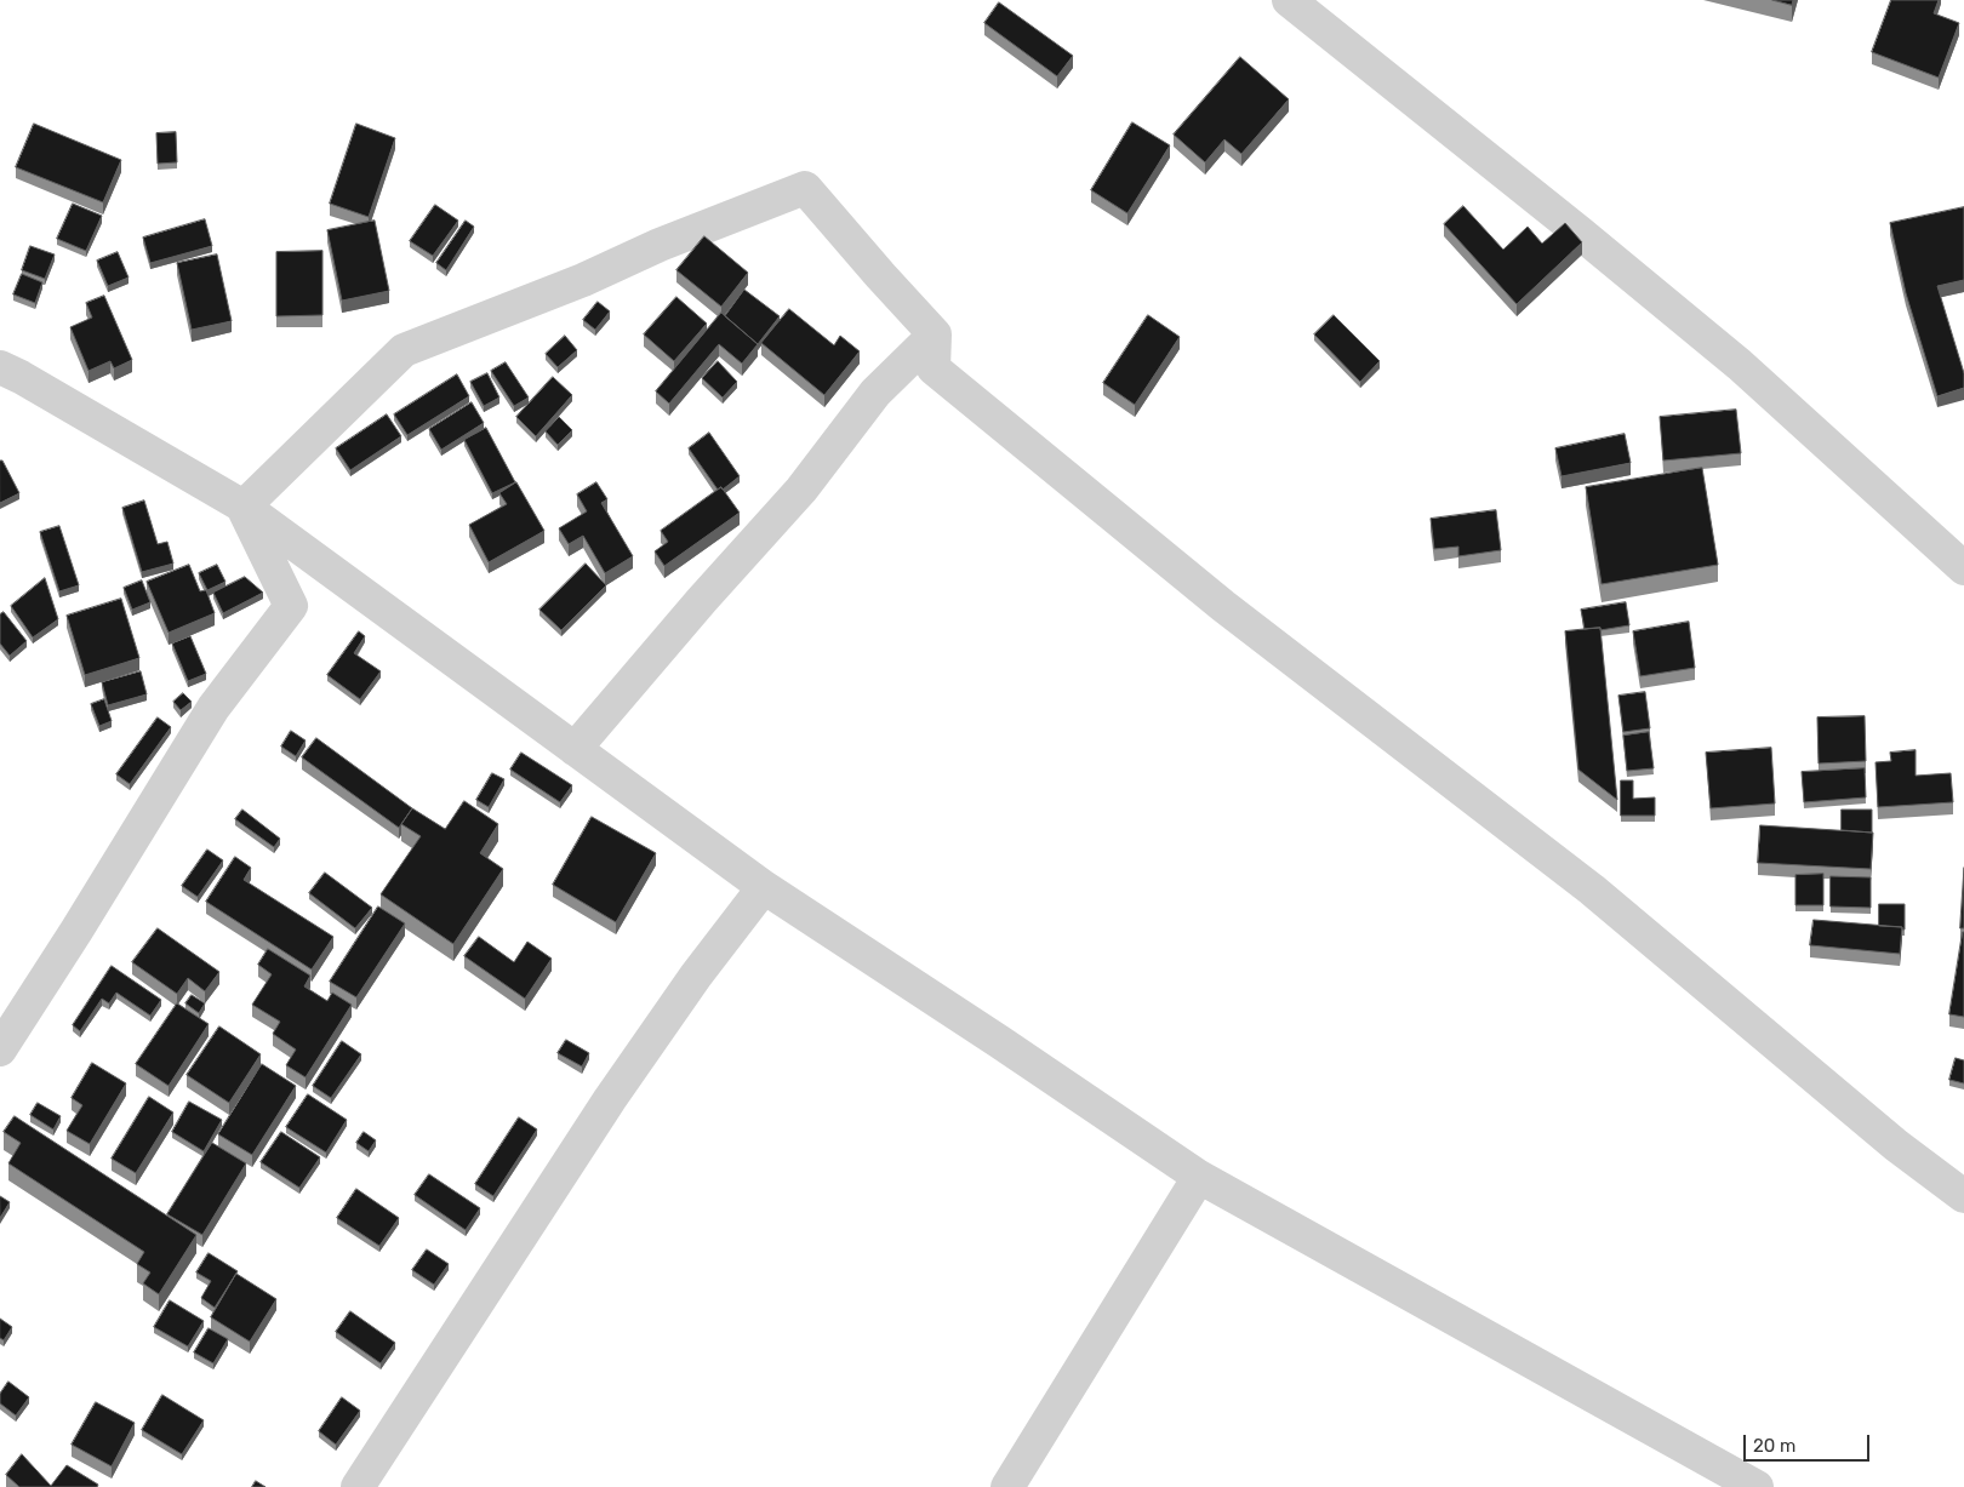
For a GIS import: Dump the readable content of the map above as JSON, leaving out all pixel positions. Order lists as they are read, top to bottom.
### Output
{
  "scale_bar": "20 m"
}
